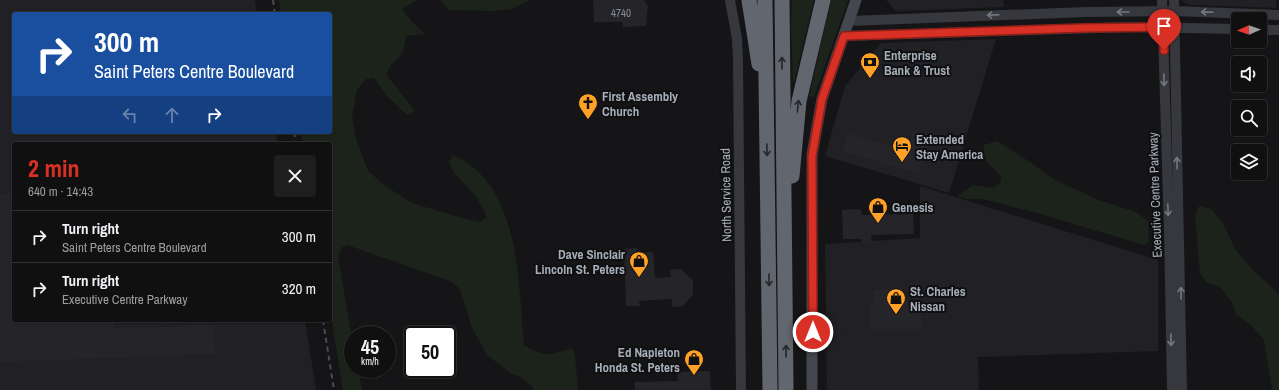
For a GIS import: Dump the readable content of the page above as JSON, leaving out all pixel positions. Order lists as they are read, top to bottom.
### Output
{
  "streets": {
    "street": ["North Service Road", "Executive Centre Parkway"]
  },
  "places": {
    "bank": ["Enterprise Bank & Trust"],
    "church": ["First Assembly Church"],
    "hotel": ["Extended Stay America"],
    "shop": [
      "Genesis",
      "Dave Sinclair Lincoln St. Peters",
      "St. Charles Nissan",
      "Ed Napleton Honda St. Peters"
    ]
  },
  "house_numbers": ["4740"],
  "north": "left",
  "page": {
    "turn": ["300 m", "Saint Peters Centre Boulevard"],
    "heading": ["2 min", "640 m · 14:43"],
    "list": [
      {
        "name": "Turn right",
        "note": "Saint Peters Centre Boulevard",
        "value": "300 m"
      },
      {
        "name": "Turn right",
        "note": "Executive Centre Parkway",
        "value": "320 m"
      }
    ],
    "speed": "45 km/h",
    "limit": "50"
  }
}
